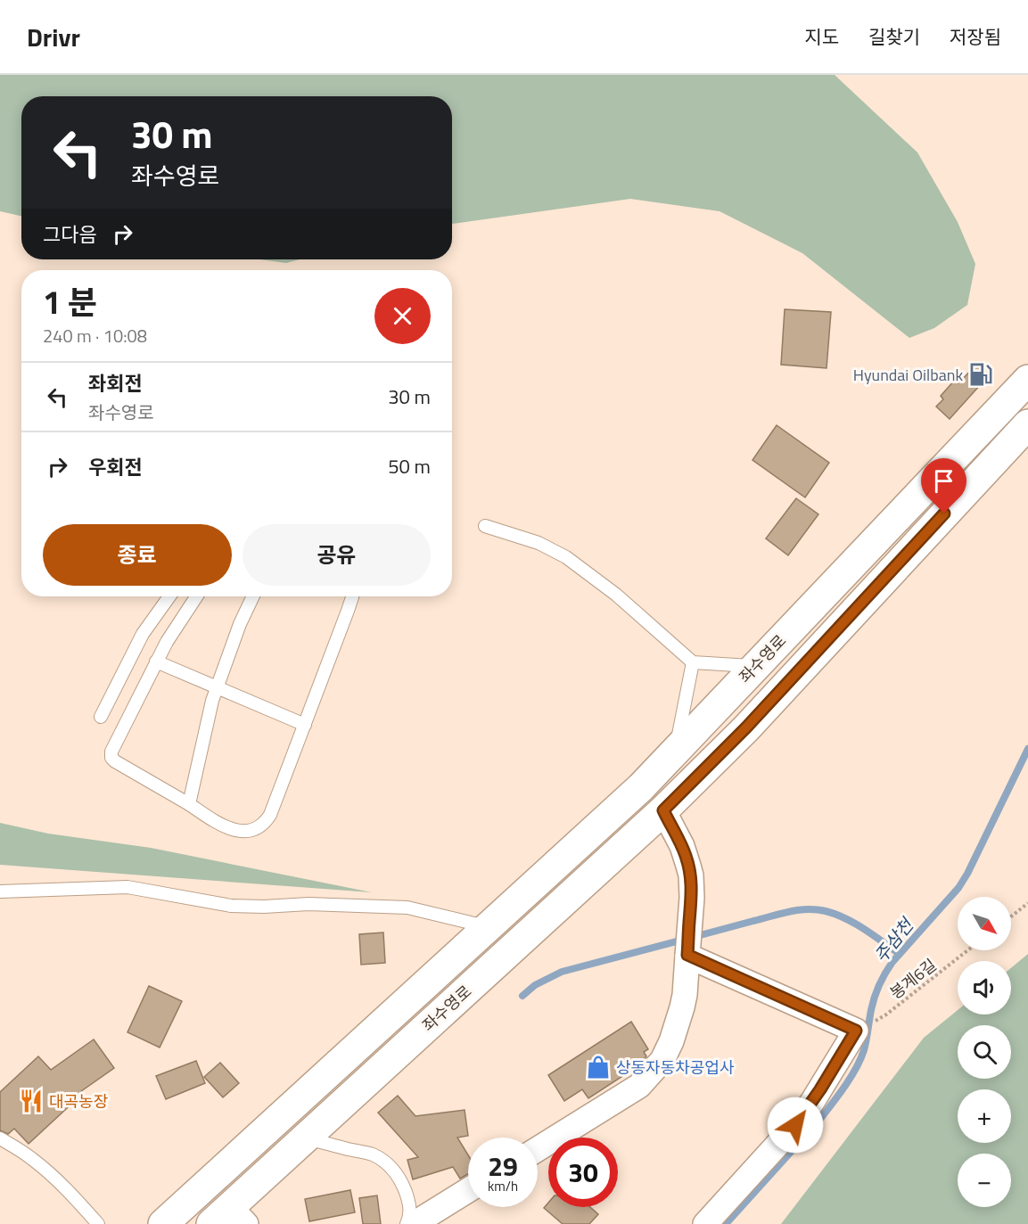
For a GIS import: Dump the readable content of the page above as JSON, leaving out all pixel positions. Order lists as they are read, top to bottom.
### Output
{
  "streets": {
    "street": ["좌수영로"],
    "path": ["봉계6길"]
  },
  "water": ["주삼천"],
  "places": {
    "fuel station": ["Hyundai Oilbank"],
    "shop": ["상동자동차공업사"],
    "restaurant": ["대곡농장"]
  },
  "north": "bottom right",
  "page": {
    "header": "Drivr",
    "nav": ["지도", "길찾기", "저장됨"],
    "turn": ["30 m", "좌수영로"],
    "then": "그다음",
    "heading": ["1 분", "240 m · 10:08"],
    "list": [
      {
        "name": "좌회전",
        "note": "좌수영로",
        "value": "30 m"
      },
      {
        "name": "우회전",
        "value": "50 m"
      }
    ],
    "buttons": ["종료", "공유"],
    "map_buttons": ["+", "−"],
    "speed": "29 km/h",
    "limit": "30"
  }
}
